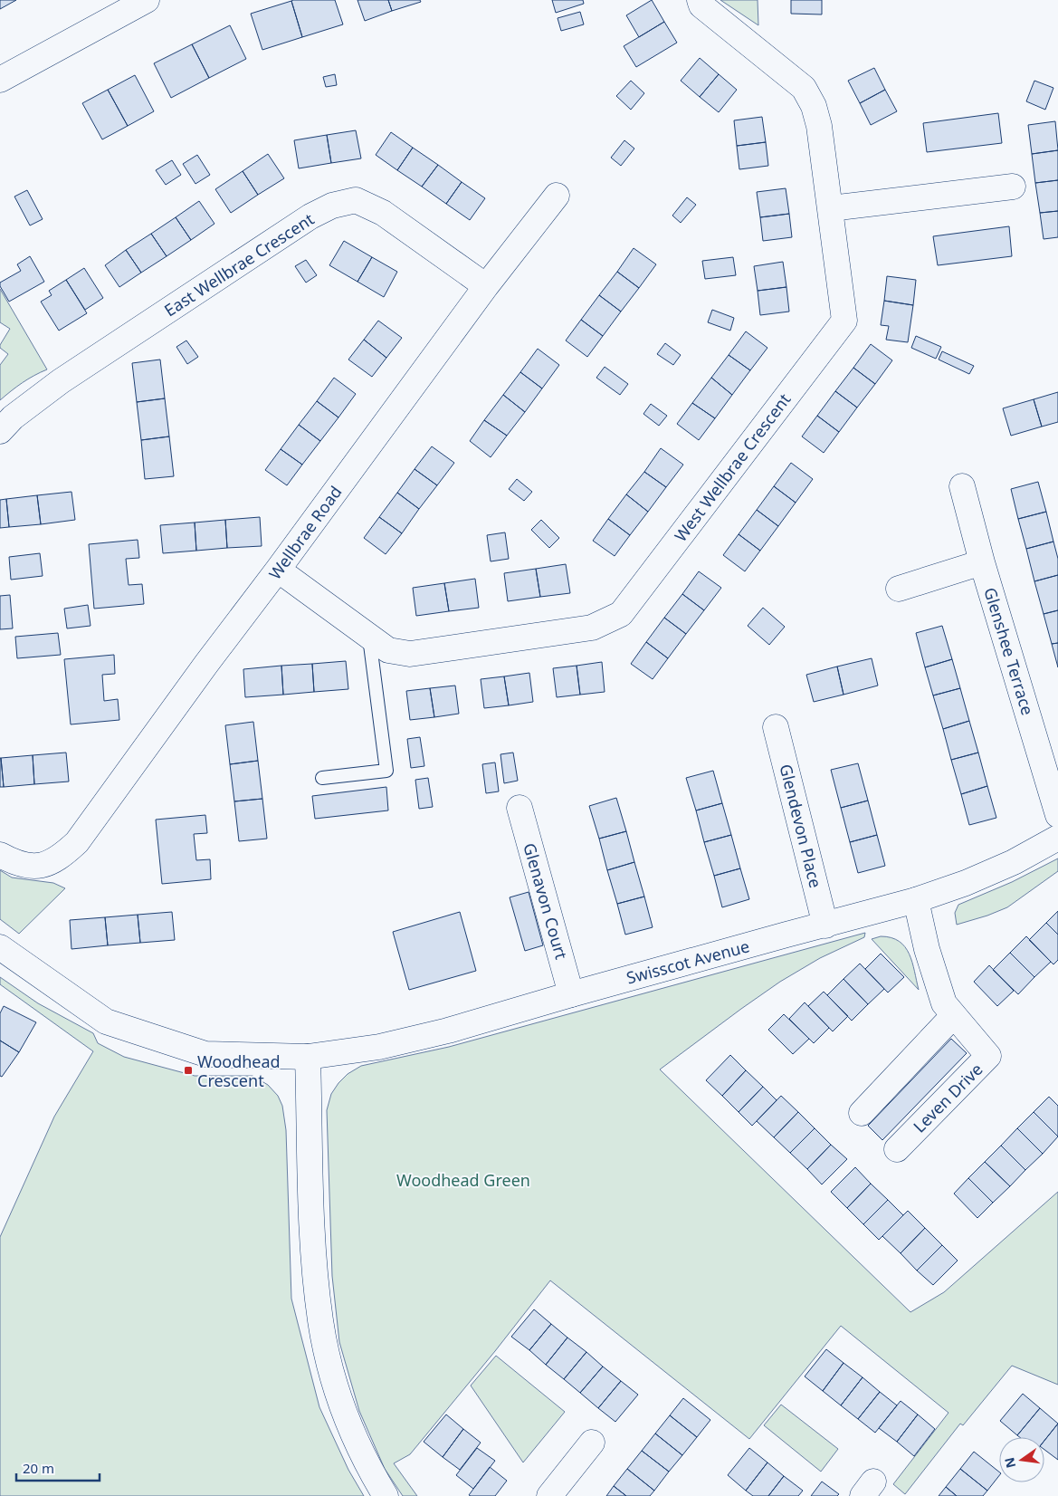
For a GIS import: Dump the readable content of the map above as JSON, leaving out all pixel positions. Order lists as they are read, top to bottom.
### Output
{
  "streets": {
    "street": [
      "East Wellbrae Crescent",
      "West Wellbrae Crescent",
      "Wellbrae Road",
      "Glenshee Terrace",
      "Glendevon Place",
      "Glenavon Court",
      "Swisscot Avenue",
      "Leven Drive"
    ]
  },
  "crossings": [
    ["East Wellbrae Crescent", "Wellbrae Road"],
    ["West Wellbrae Crescent", "Wellbrae Road"],
    ["Glendevon Place", "Swisscot Avenue"],
    ["Glenavon Court", "Swisscot Avenue"],
    ["Swisscot Avenue", "Leven Drive"]
  ],
  "parks": ["Woodhead Green"],
  "places": {
    "transit": ["Woodhead Crescent"]
  },
  "scale_bar": "20 m",
  "north": "left"
}
